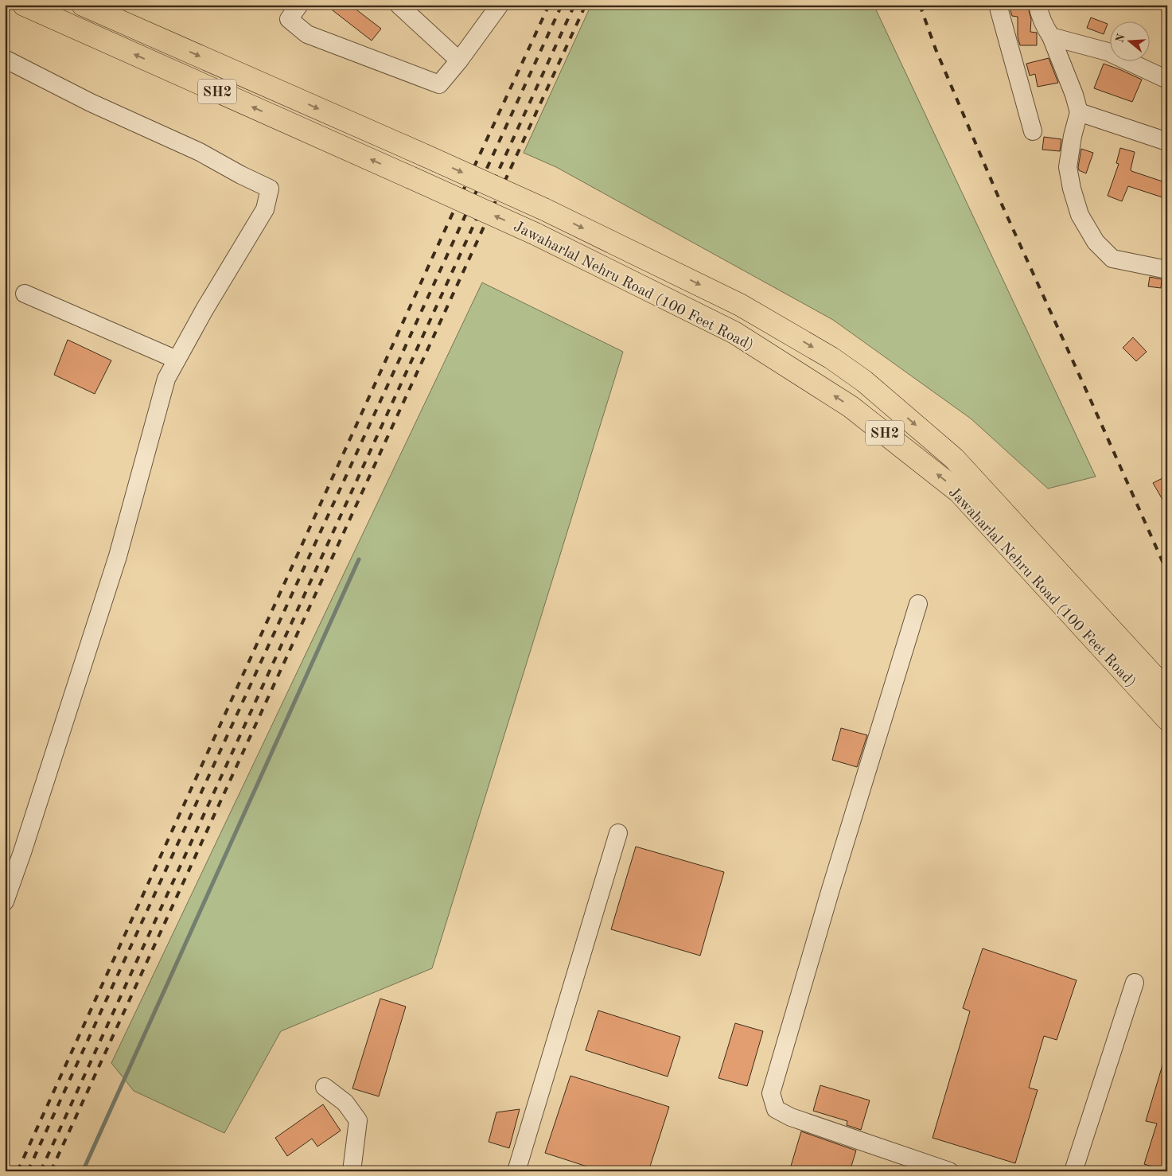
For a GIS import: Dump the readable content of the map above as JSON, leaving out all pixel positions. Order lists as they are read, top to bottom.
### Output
{
  "streets": {
    "main road": ["SH2", "Jawaharlal Nehru Road (100 Feet Road)"]
  },
  "north": "left"
}
